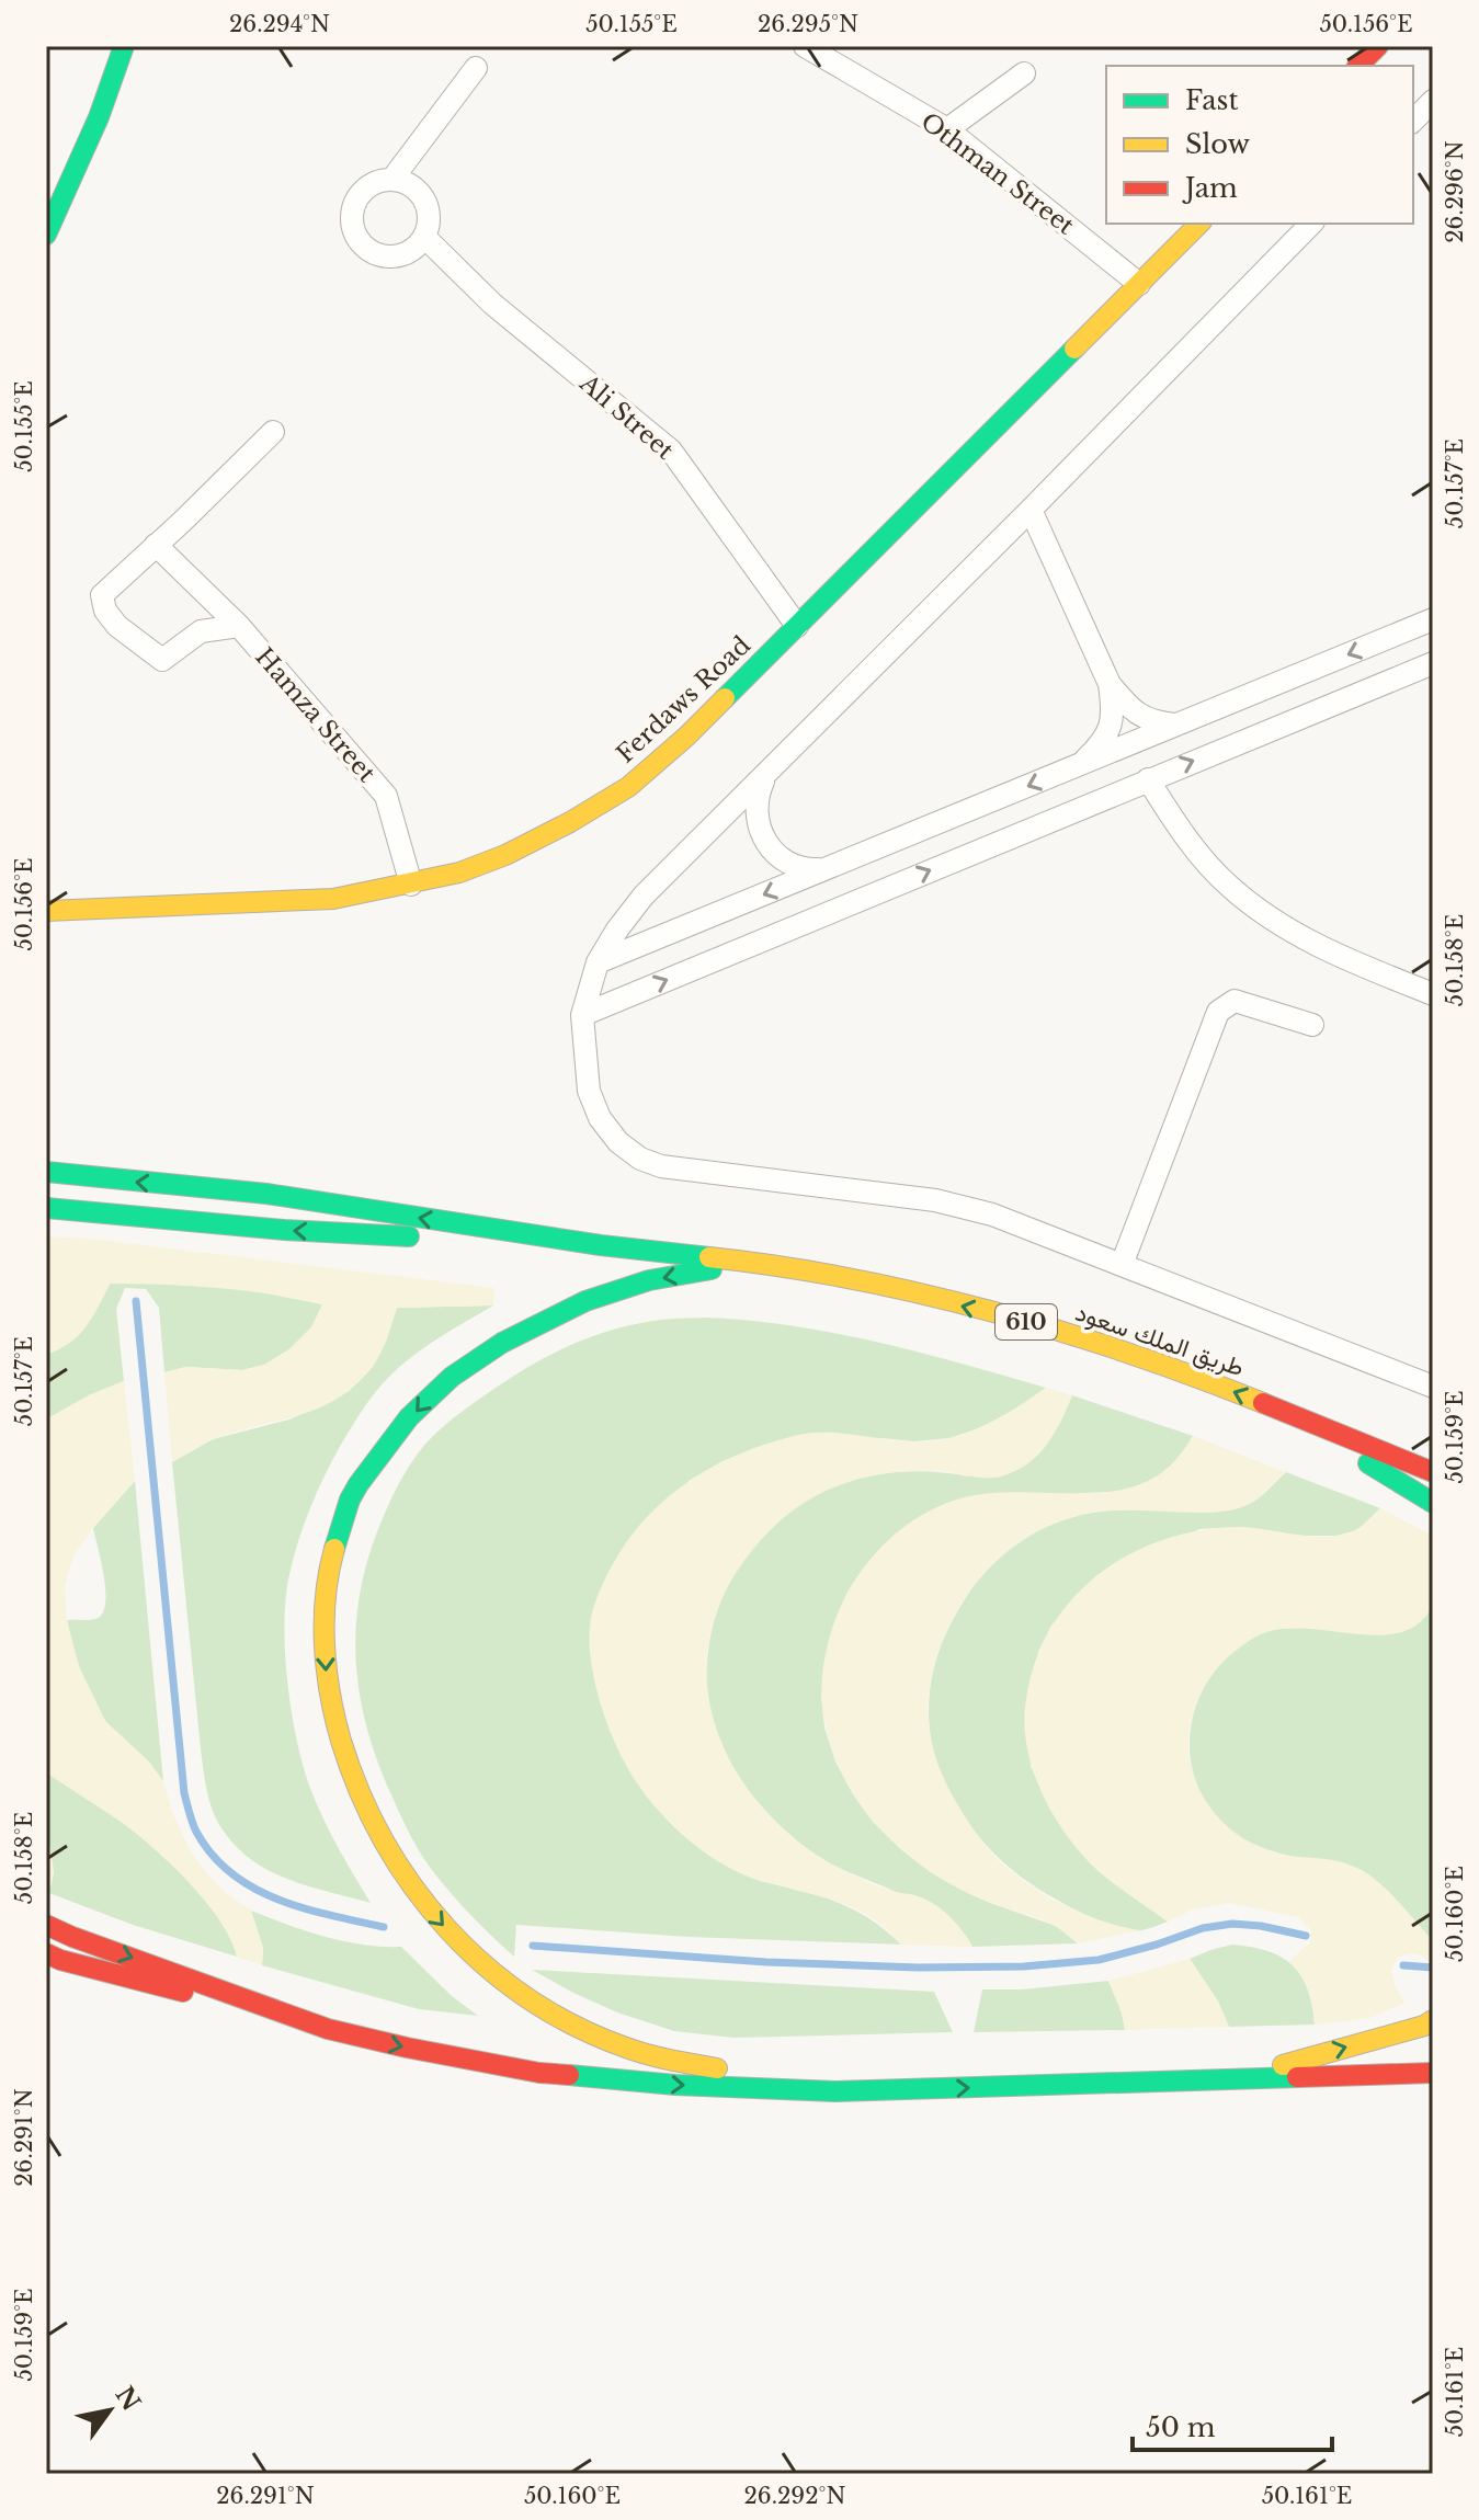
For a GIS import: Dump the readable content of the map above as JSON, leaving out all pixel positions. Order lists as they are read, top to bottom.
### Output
{
  "streets": {
    "main road": ["Ferdaws Road", "610", "طريق الملك سعود"],
    "street": ["Othman Street", "Ali Street", "Hamza Street"]
  },
  "crossings": [
    ["Othman Street", "Ferdaws Road"],
    ["Ali Street", "Ferdaws Road"],
    ["Ferdaws Road", "Hamza Street"]
  ],
  "one_way": ["طريق الملك سعود"],
  "legend": ["Fast", "Slow", "Jam"],
  "scale_bar": "50 m",
  "north": "top right",
  "coordinates": [
    "26.294°N",
    "50.155°E",
    "26.295°N",
    "50.156°E",
    "26.296°N",
    "50.157°E",
    "50.158°E",
    "50.159°E",
    "50.160°E",
    "26.291°N",
    "50.161°E",
    "26.292°N"
  ]
}
